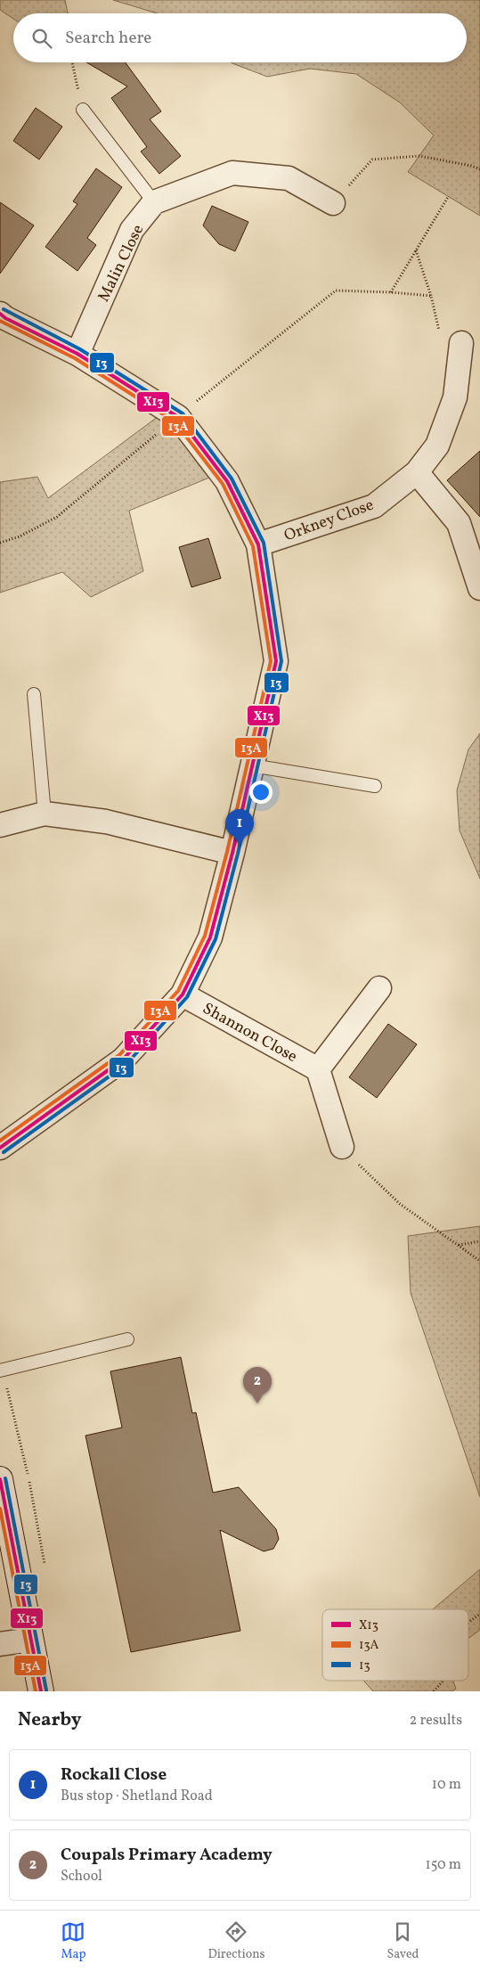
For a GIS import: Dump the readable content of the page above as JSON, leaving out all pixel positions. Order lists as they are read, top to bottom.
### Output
{
  "streets": {
    "street": ["Malin Close", "Orkney Close", "Shannon Close"]
  },
  "lines": ["transit line 13", "transit line X13", "transit line 13A"],
  "legend": ["X13", "13A", "13"],
  "page": {
    "search": "Search here",
    "pins": ["1", "2"],
    "heading": ["Nearby", "2 results"],
    "list": [
      {
        "mark": "1",
        "name": "Rockall Close",
        "note": "Bus stop · Shetland Road",
        "value": "10 m"
      },
      {
        "mark": "2",
        "name": "Coupals Primary Academy",
        "note": "School",
        "value": "150 m"
      }
    ],
    "nav": ["Map", "Directions", "Saved"]
  }
}
